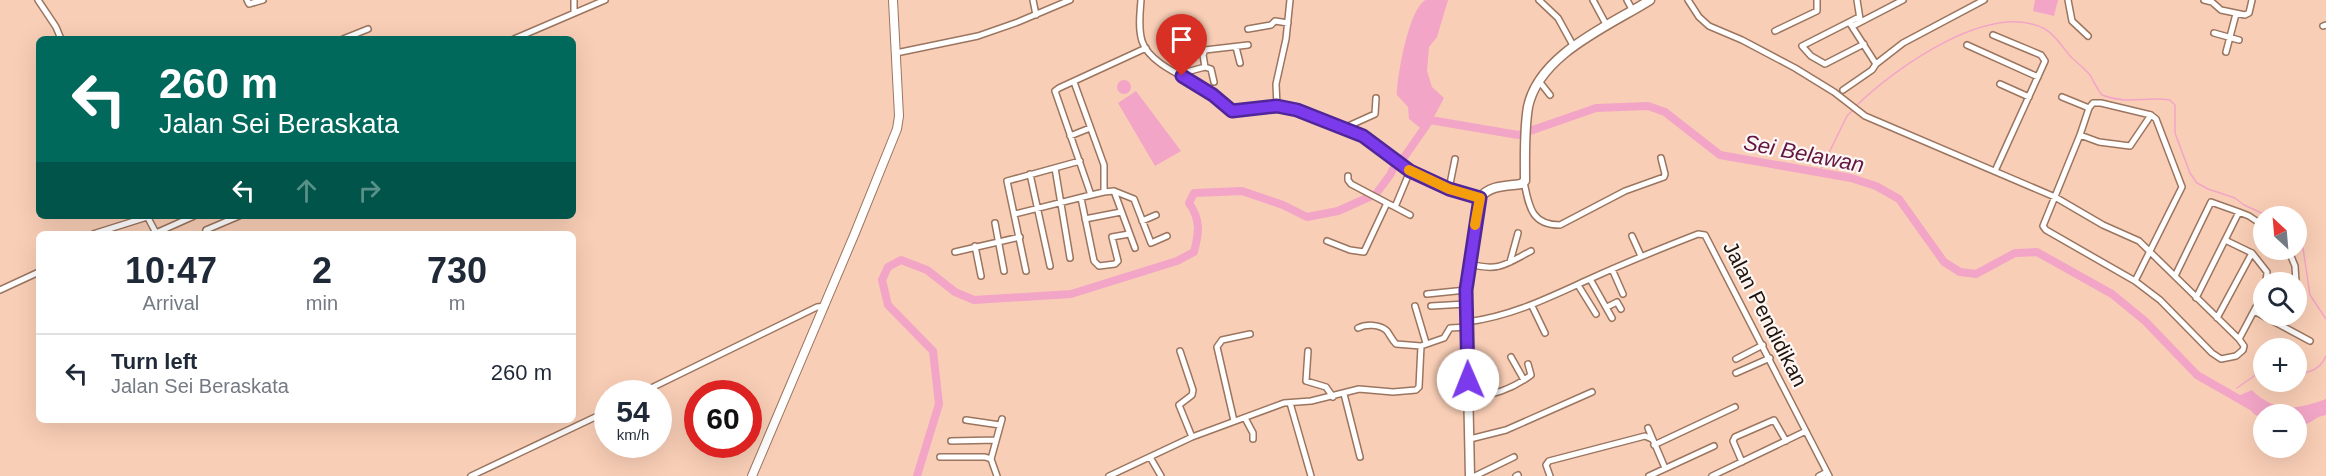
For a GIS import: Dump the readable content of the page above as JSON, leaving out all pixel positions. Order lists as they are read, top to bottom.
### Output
{
  "streets": {
    "street": ["Jalan Pendidikan"]
  },
  "water": ["Sei Belawan"],
  "north": "top left",
  "page": {
    "turn": ["260 m", "Jalan Sei Beraskata"],
    "map_buttons": ["+", "−"],
    "eta": [
      "10:47",
      "Arrival",
      "2",
      "min",
      "730",
      "m"
    ],
    "list": [
      {
        "name": "Turn left",
        "note": "Jalan Sei Beraskata",
        "value": "260 m"
      }
    ],
    "speed": "54 km/h",
    "limit": "60"
  }
}
